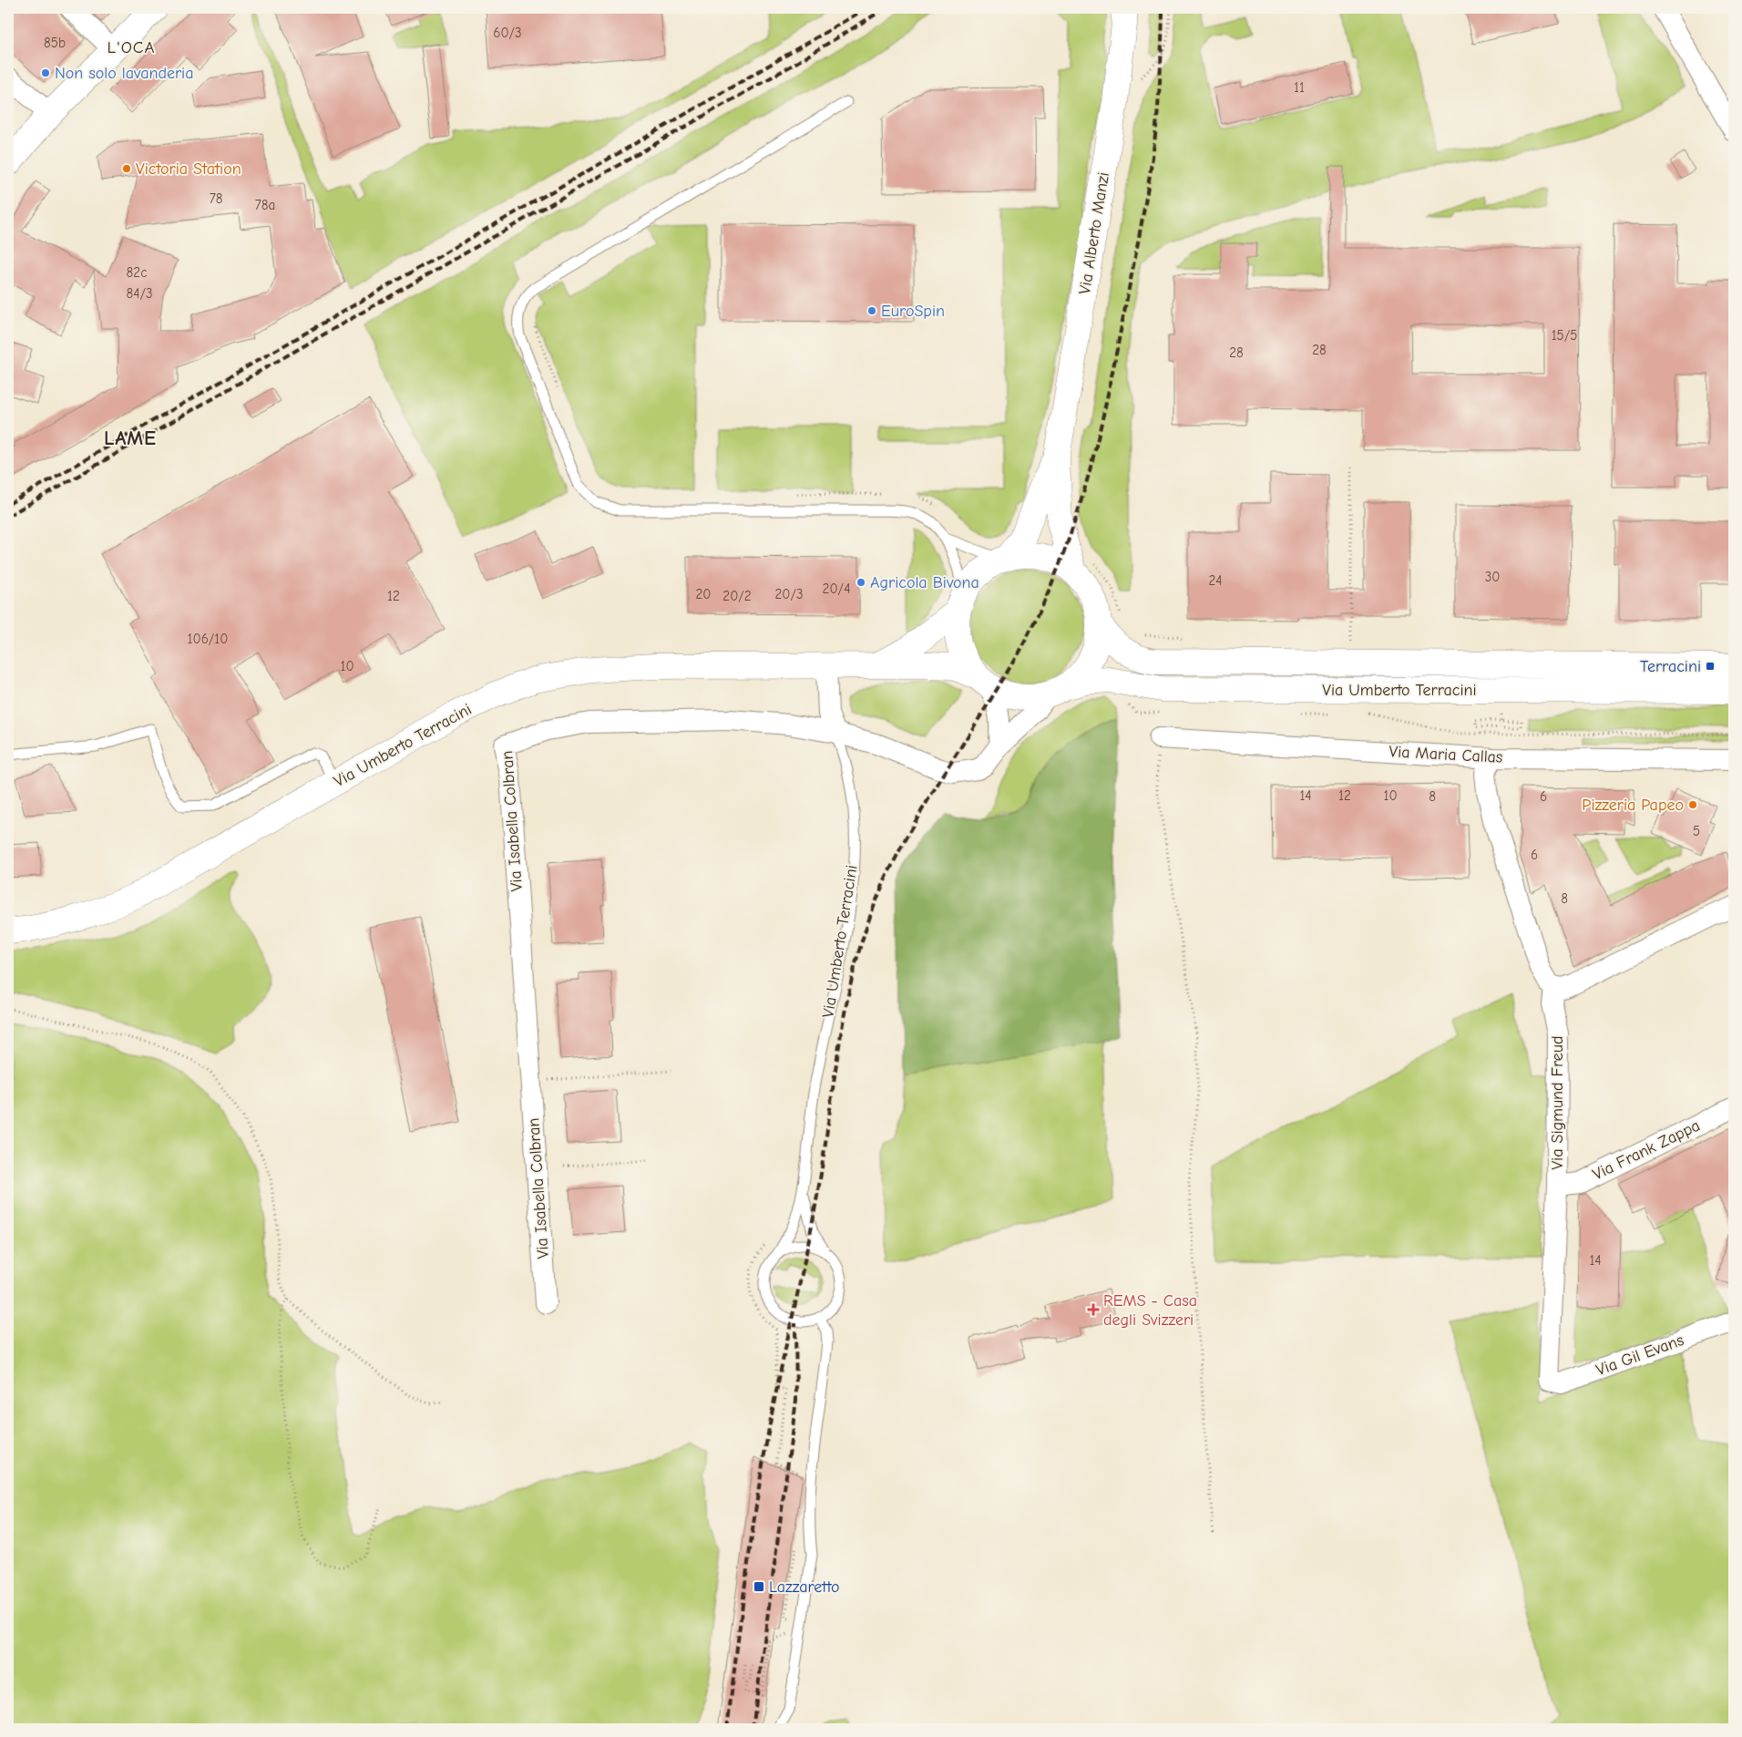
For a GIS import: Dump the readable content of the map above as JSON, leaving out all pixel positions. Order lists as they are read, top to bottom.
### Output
{
  "streets": {
    "main road": ["Via Alberto Manzi", "Via Umberto Terracini"],
    "street": [
      "Via Maria Callas",
      "Via Isabella Colbran",
      "Via Sigmund Freud",
      "Via Frank Zappa",
      "Via Gil Evans"
    ]
  },
  "crossings": [
    ["Via Alberto Manzi", "Via Umberto Terracini"],
    ["Via Alberto Manzi", "Via Isabella Colbran"],
    ["Via Umberto Terracini", "Via Isabella Colbran"],
    ["Via Sigmund Freud", "Via Frank Zappa"],
    ["Via Sigmund Freud", "Via Gil Evans"]
  ],
  "districts": ["L'OCA", "LAME"],
  "places": {
    "other": [
      "Non solo lavanderia",
      "Victoria Station",
      "EuroSpin",
      "Agricola Bivona",
      "Pizzeria Papeo"
    ],
    "transit": ["Terracini", "Lazzaretto"],
    "health": ["REMS - Casa degli Svizzeri"]
  },
  "house_numbers": [
    "60/3",
    "85b",
    "11",
    "78",
    "78a",
    "82c",
    "84/3",
    "15/5",
    "28",
    "28",
    "30",
    "24",
    "20/4",
    "20",
    "20/3",
    "12",
    "20/2",
    "106/10",
    "10",
    "14",
    "12",
    "10",
    "8",
    "6",
    "5",
    "6",
    "8",
    "14"
  ]
}
